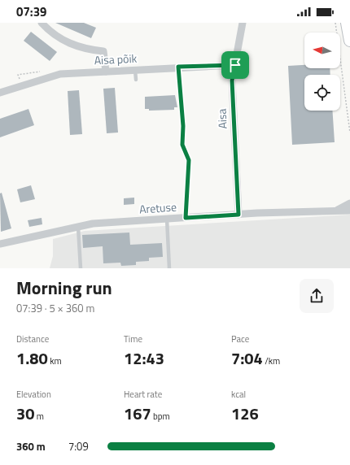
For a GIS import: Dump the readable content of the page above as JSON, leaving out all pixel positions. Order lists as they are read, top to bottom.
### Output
{
  "streets": {
    "street": ["Aisa põik", "Aisa", "Aretuse"]
  },
  "crossings": [
    ["Aisa põik", "Aisa"],
    ["Aisa", "Aretuse"]
  ],
  "north": "left",
  "page": {
    "status": "07:39",
    "heading": ["Morning run", "07:39 · 5 × 360 m"],
    "stats": [
      ["Distance", "1.80 km"],
      ["Time", "12:43"],
      ["Pace", "7:04 /km"],
      ["Elevation", "30 m"],
      ["Heart rate", "167 bpm"],
      ["kcal", "126"]
    ],
    "list": [
      {
        "name": "360 m",
        "note": "7:09"
      }
    ]
  }
}
